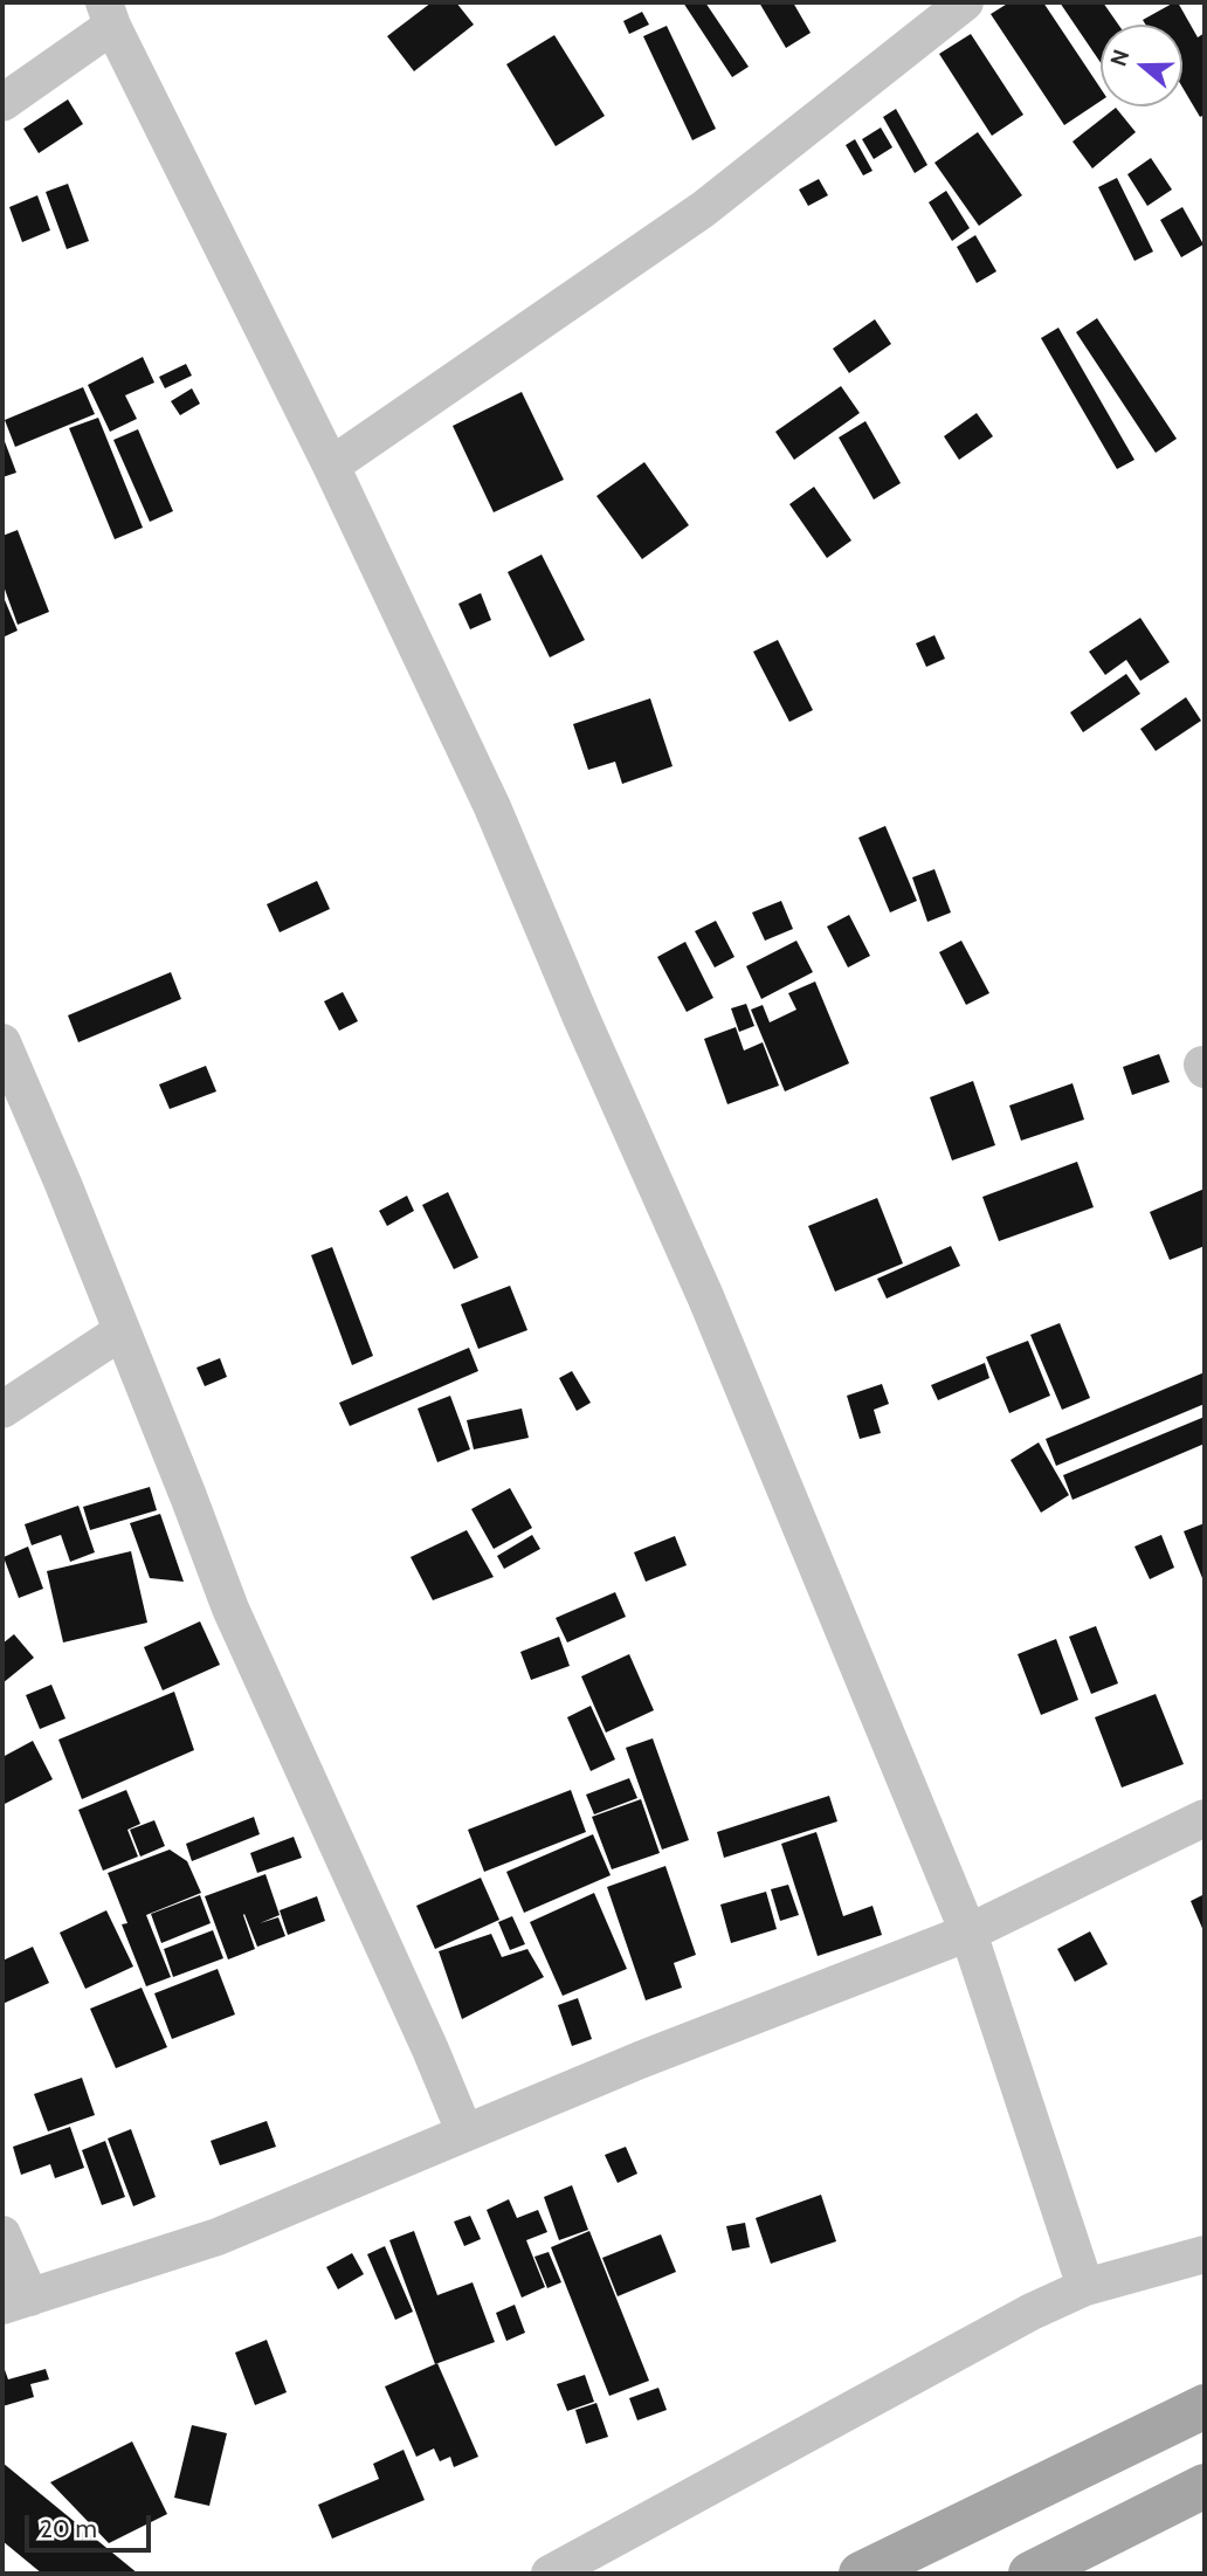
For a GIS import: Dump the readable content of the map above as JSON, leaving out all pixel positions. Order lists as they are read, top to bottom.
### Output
{
  "scale_bar": "20 m",
  "north": "left"
}
